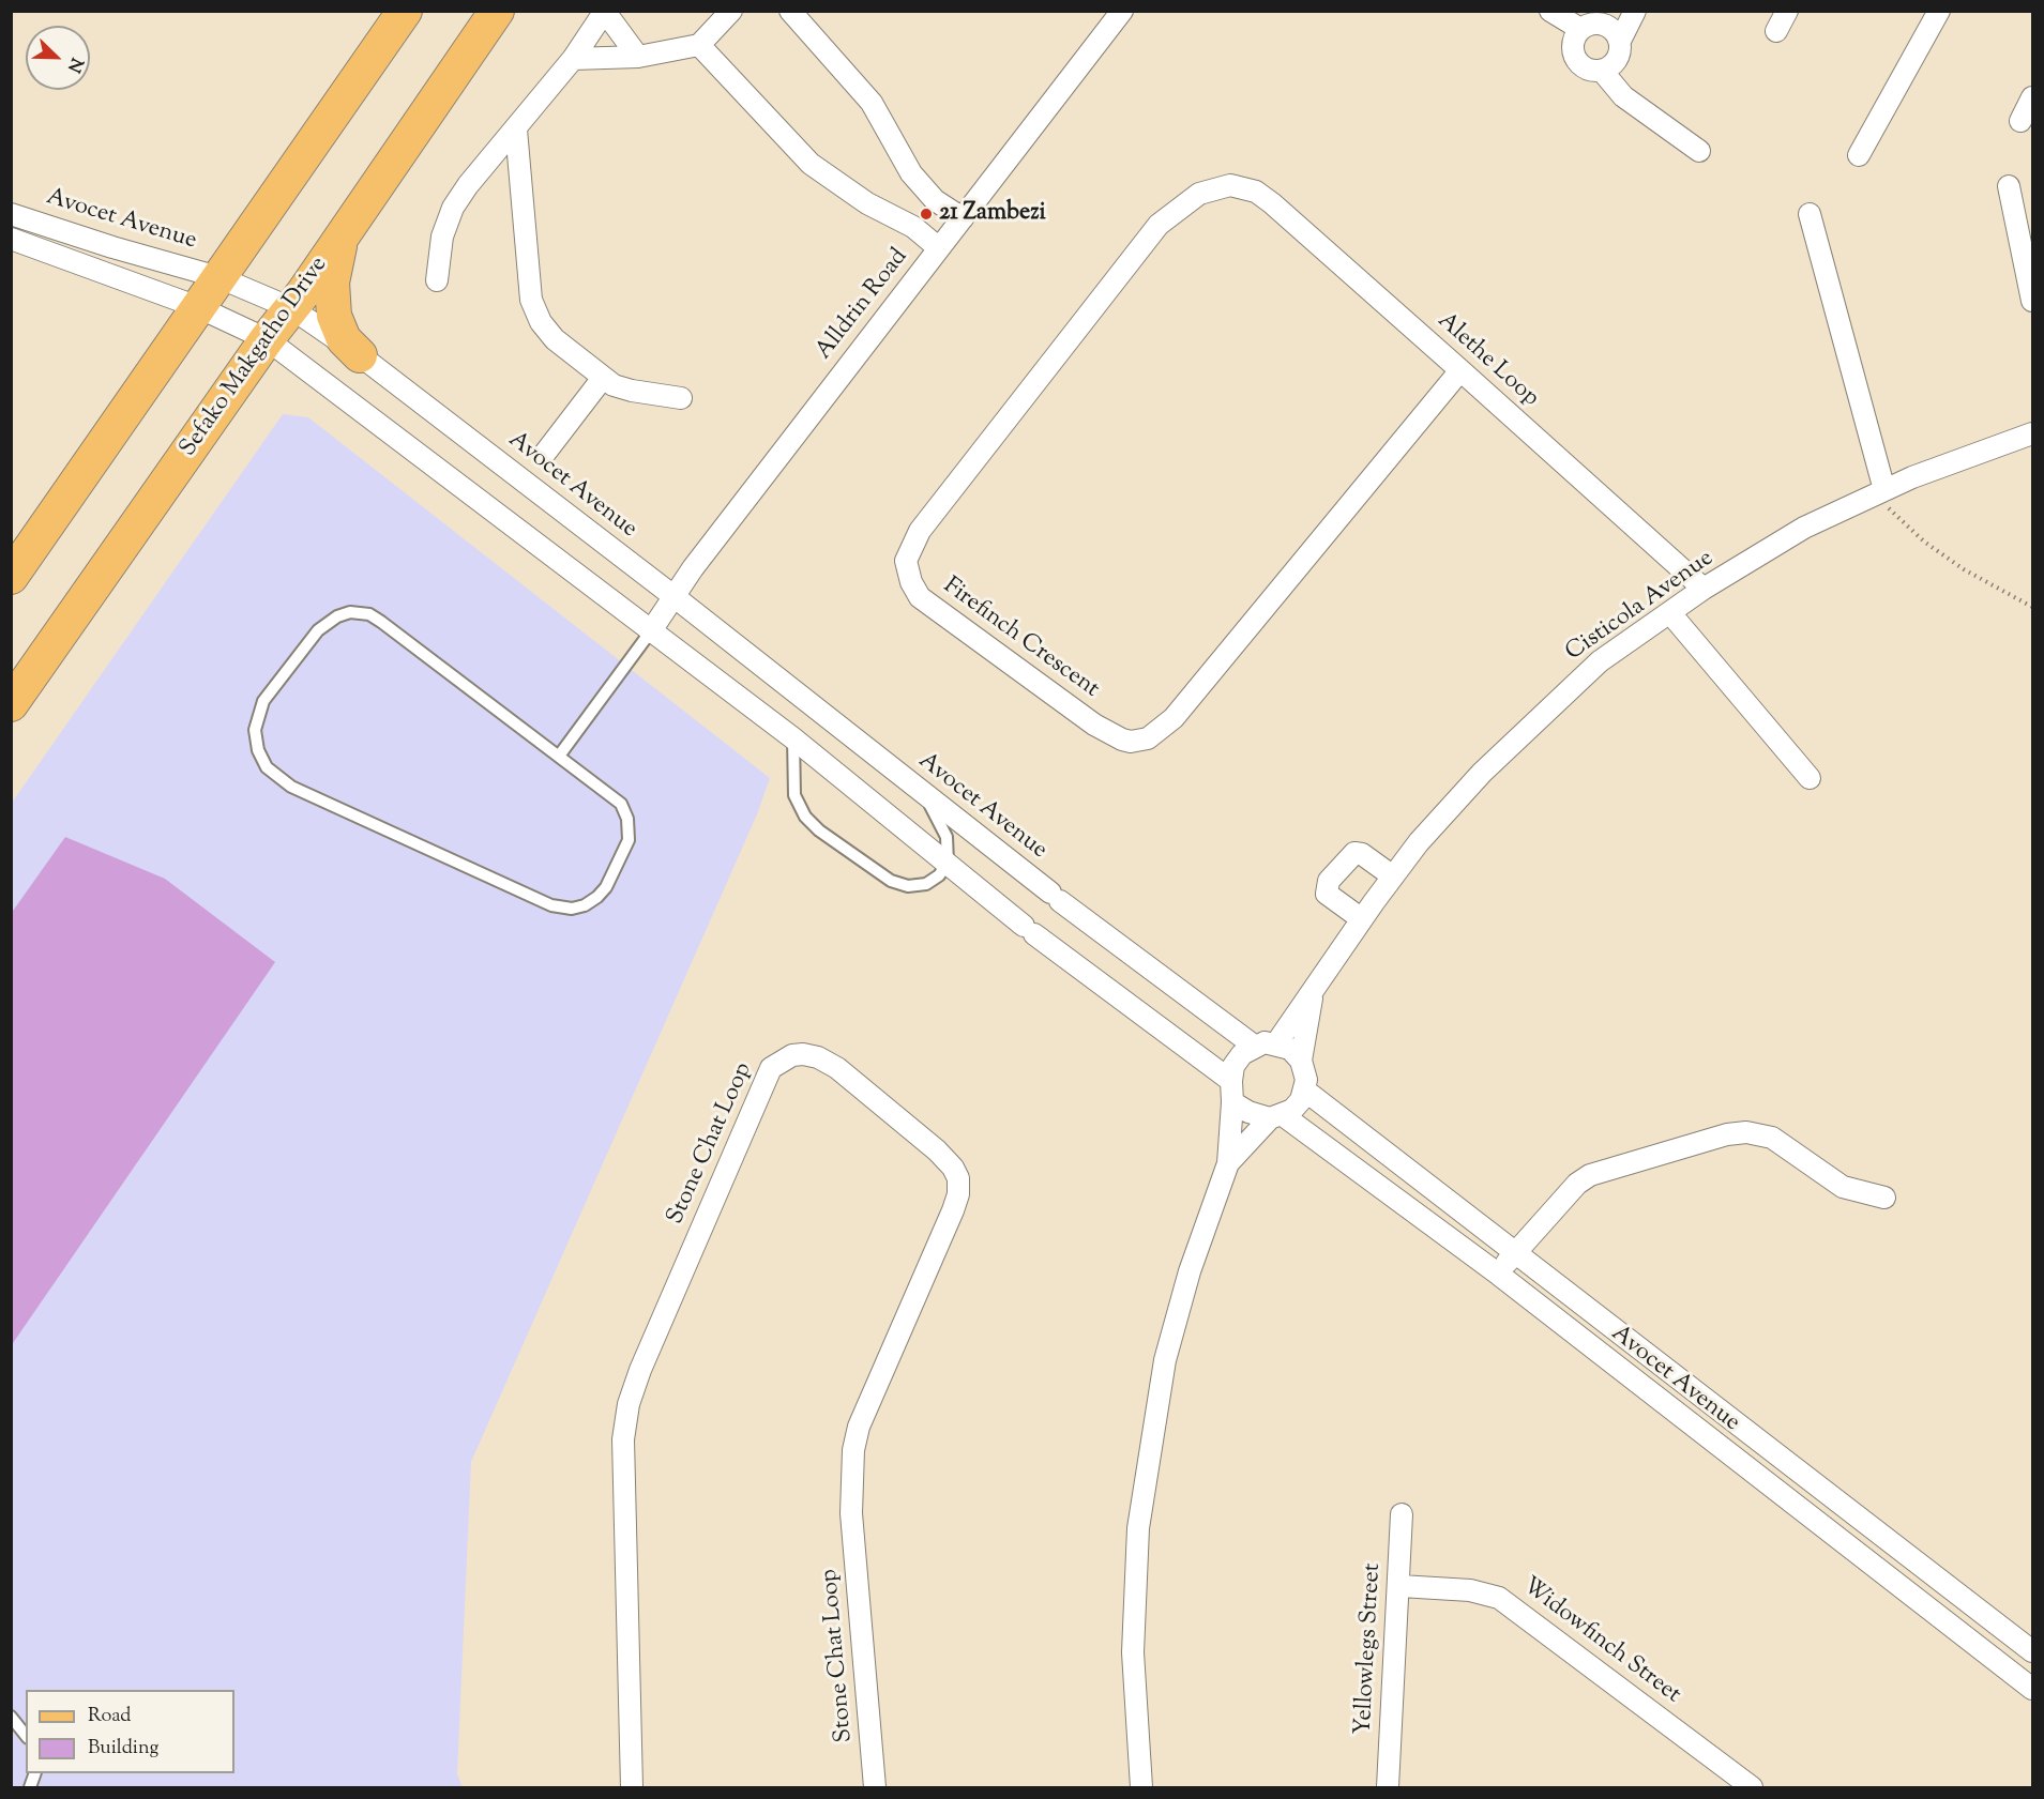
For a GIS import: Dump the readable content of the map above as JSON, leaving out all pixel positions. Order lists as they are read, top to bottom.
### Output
{
  "streets": {
    "main road": ["Sefako Makgatho Drive"],
    "street": [
      "Avocet Avenue",
      "Alldrin Road",
      "Alethe Loop",
      "Cisticola Avenue",
      "Firefinch Crescent",
      "Stone Chat Loop",
      "Widowfinch Street",
      "Yellowlegs Street"
    ]
  },
  "crossings": [
    ["Avocet Avenue", "Alldrin Road"],
    ["Avocet Avenue", "Sefako Makgatho Drive"],
    ["Avocet Avenue", "Cisticola Avenue"],
    ["Alethe Loop", "Cisticola Avenue"],
    ["Alethe Loop", "Firefinch Crescent"],
    ["Widowfinch Street", "Yellowlegs Street"]
  ],
  "places": ["21 Zambezi"],
  "legend": ["Road", "Building"],
  "north": "bottom right"
}
